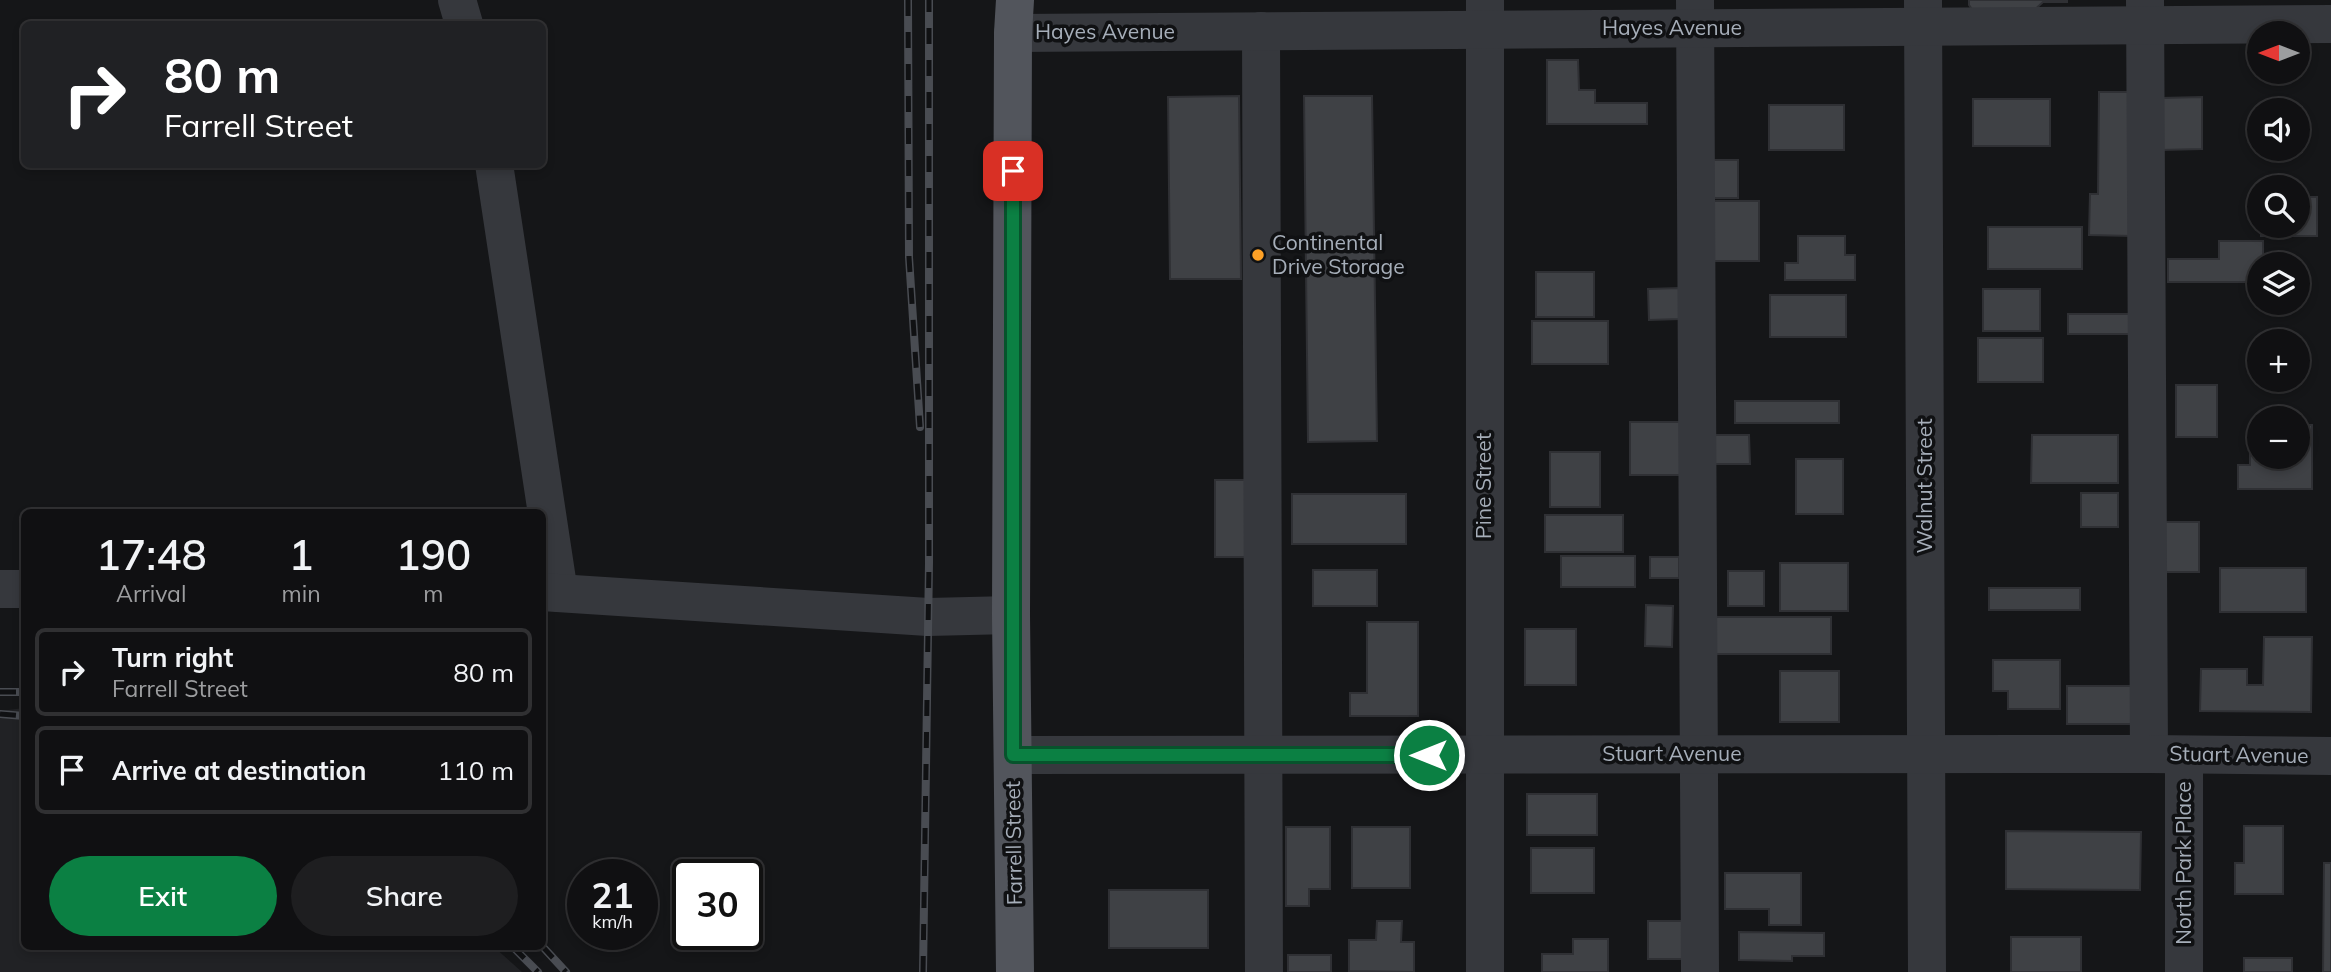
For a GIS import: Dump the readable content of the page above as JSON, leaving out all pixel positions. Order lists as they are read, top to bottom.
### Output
{
  "streets": {
    "main road": ["Farrell Street"],
    "street": [
      "Hayes Avenue",
      "Pine Street",
      "Walnut Street",
      "Stuart Avenue",
      "North Park Place"
    ]
  },
  "crossings": [
    ["Hayes Avenue", "Pine Street"],
    ["Hayes Avenue", "Walnut Street"],
    ["Hayes Avenue", "Farrell Street"],
    ["Hayes Avenue", "North Park Place"],
    ["Pine Street", "Stuart Avenue"],
    ["Walnut Street", "Stuart Avenue"],
    ["Stuart Avenue", "Farrell Street"],
    ["Stuart Avenue", "North Park Place"]
  ],
  "places": ["Continental Drive Storage"],
  "north": "left",
  "page": {
    "map_buttons": ["+", "−"],
    "turn": ["80 m", "Farrell Street"],
    "eta": [
      "17:48",
      "Arrival",
      "1",
      "min",
      "190",
      "m"
    ],
    "list": [
      {
        "name": "Turn right",
        "note": "Farrell Street",
        "value": "80 m"
      },
      {
        "name": "Arrive at destination",
        "value": "110 m"
      }
    ],
    "buttons": ["Exit", "Share"],
    "speed": "21 km/h",
    "limit": "30"
  }
}
